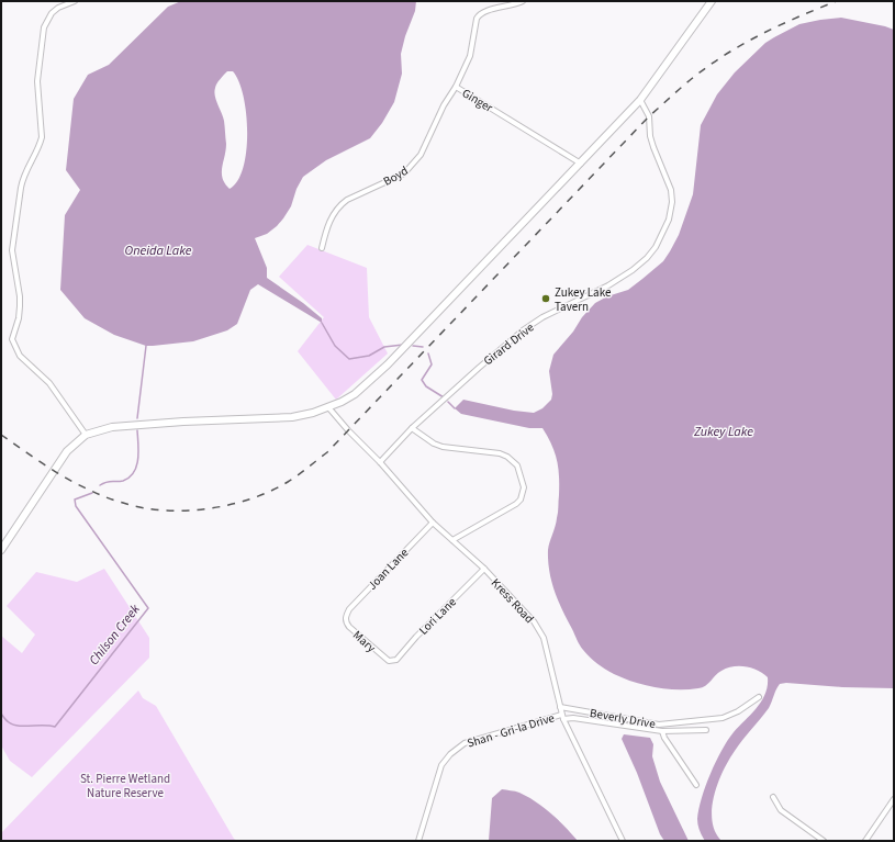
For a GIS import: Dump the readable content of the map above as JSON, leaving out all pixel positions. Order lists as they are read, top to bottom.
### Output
{
  "streets": {
    "street": [
      "Ginger",
      "Boyd",
      "Girard Drive",
      "Joan Lane",
      "Kress Road",
      "Lori Lane",
      "Mary",
      "Beverly Drive",
      "Shan - Gri-la Drive"
    ]
  },
  "crossings": [
    ["Ginger", "Boyd"],
    ["Girard Drive", "Kress Road"],
    ["Joan Lane", "Kress Road"],
    ["Joan Lane", "Mary"],
    ["Kress Road", "Lori Lane"],
    ["Kress Road", "Beverly Drive"],
    ["Kress Road", "Shan - Gri-la Drive"],
    ["Lori Lane", "Mary"]
  ],
  "water": ["Oneida Lake", "Zukey Lake", "Chilson Creek"],
  "parks": ["St. Pierre Wetland Nature Reserve"],
  "places": ["Zukey Lake Tavern"]
}
